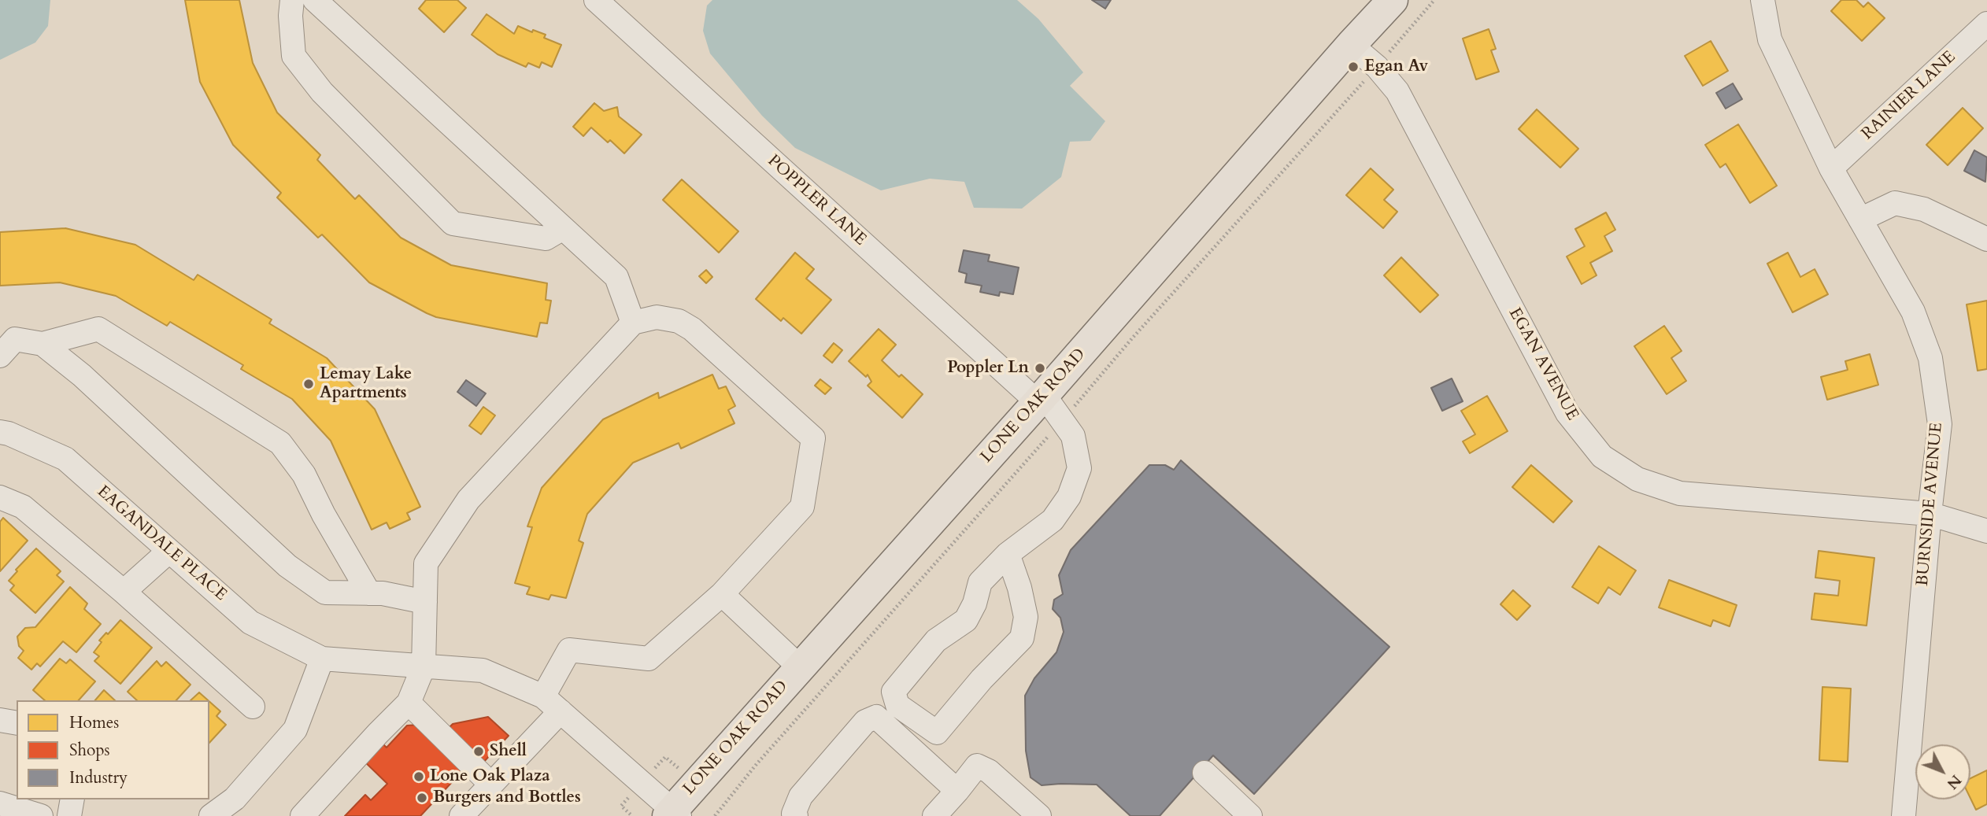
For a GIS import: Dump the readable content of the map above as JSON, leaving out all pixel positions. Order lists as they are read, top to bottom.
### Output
{
  "streets": {
    "main road": ["LONE OAK ROAD"],
    "street": [
      "RAINIER LANE",
      "POPPLER LANE",
      "EGAN AVENUE",
      "BURNSIDE AVENUE",
      "EAGANDALE PLACE"
    ]
  },
  "crossings": [
    ["RAINIER LANE", "BURNSIDE AVENUE"],
    ["POPPLER LANE", "LONE OAK ROAD"],
    ["EGAN AVENUE", "LONE OAK ROAD"],
    ["EGAN AVENUE", "BURNSIDE AVENUE"],
    ["LONE OAK ROAD", "EAGANDALE PLACE"]
  ],
  "places": [
    "Egan Av",
    "Poppler Ln",
    "Lemay Lake Apartments",
    "Shell",
    "Lone Oak Plaza",
    "Burgers and Bottles"
  ],
  "legend": ["Homes", "Shops", "Industry"],
  "north": "bottom right"
}
